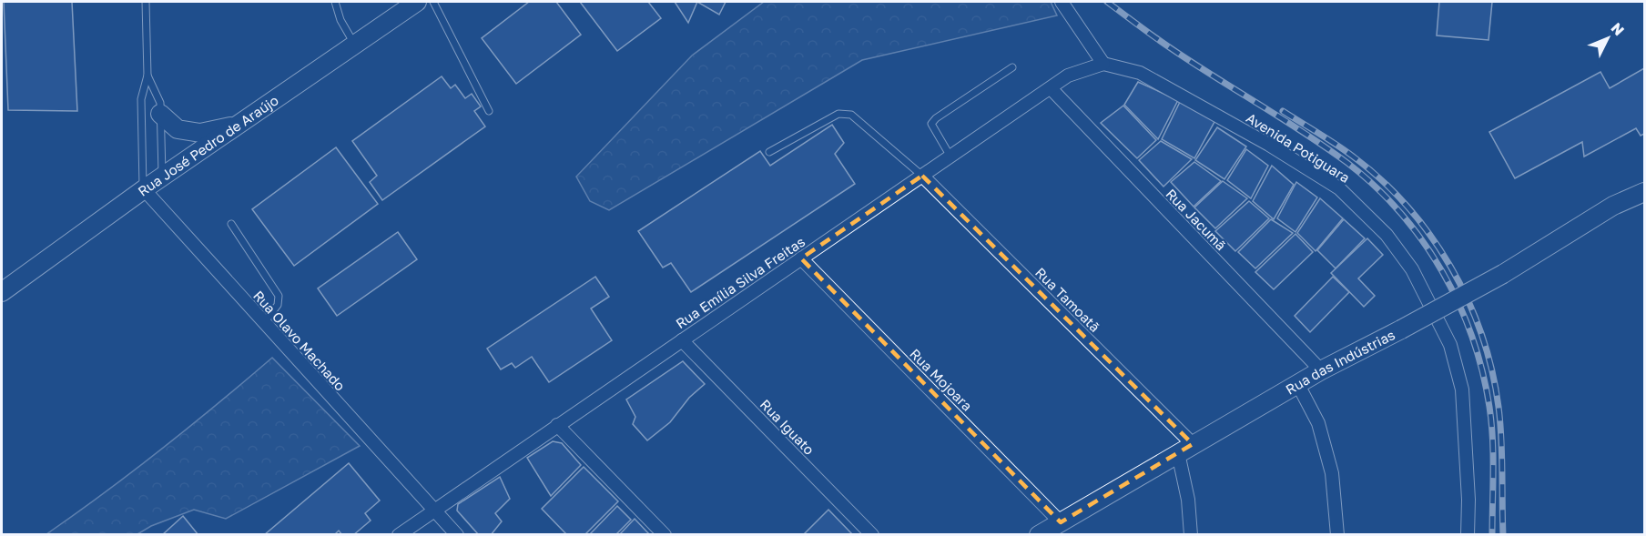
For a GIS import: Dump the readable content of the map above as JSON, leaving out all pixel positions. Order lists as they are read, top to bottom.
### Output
{
  "streets": {
    "street": [
      "Rua José Pedro de Araújo",
      "Avenida Potiguara",
      "Rua Jacumã",
      "Rua Emília Silva Freitas",
      "Rua Tamoatã",
      "Rua Olavo Machado",
      "Rua das Indústrias",
      "Rua Mojoara",
      "Rua Iguato"
    ]
  },
  "crossings": [
    ["Rua José Pedro de Araújo", "Rua Olavo Machado"],
    ["Avenida Potiguara", "Rua Emília Silva Freitas"],
    ["Rua Jacumã", "Rua Emília Silva Freitas"],
    ["Rua Jacumã", "Rua das Indústrias"],
    ["Rua Emília Silva Freitas", "Rua Tamoatã"],
    ["Rua Emília Silva Freitas", "Rua Olavo Machado"],
    ["Rua Emília Silva Freitas", "Rua Mojoara"],
    ["Rua Emília Silva Freitas", "Rua Iguato"],
    ["Rua Tamoatã", "Rua das Indústrias"],
    ["Rua das Indústrias", "Rua Mojoara"]
  ],
  "north": "top right"
}
